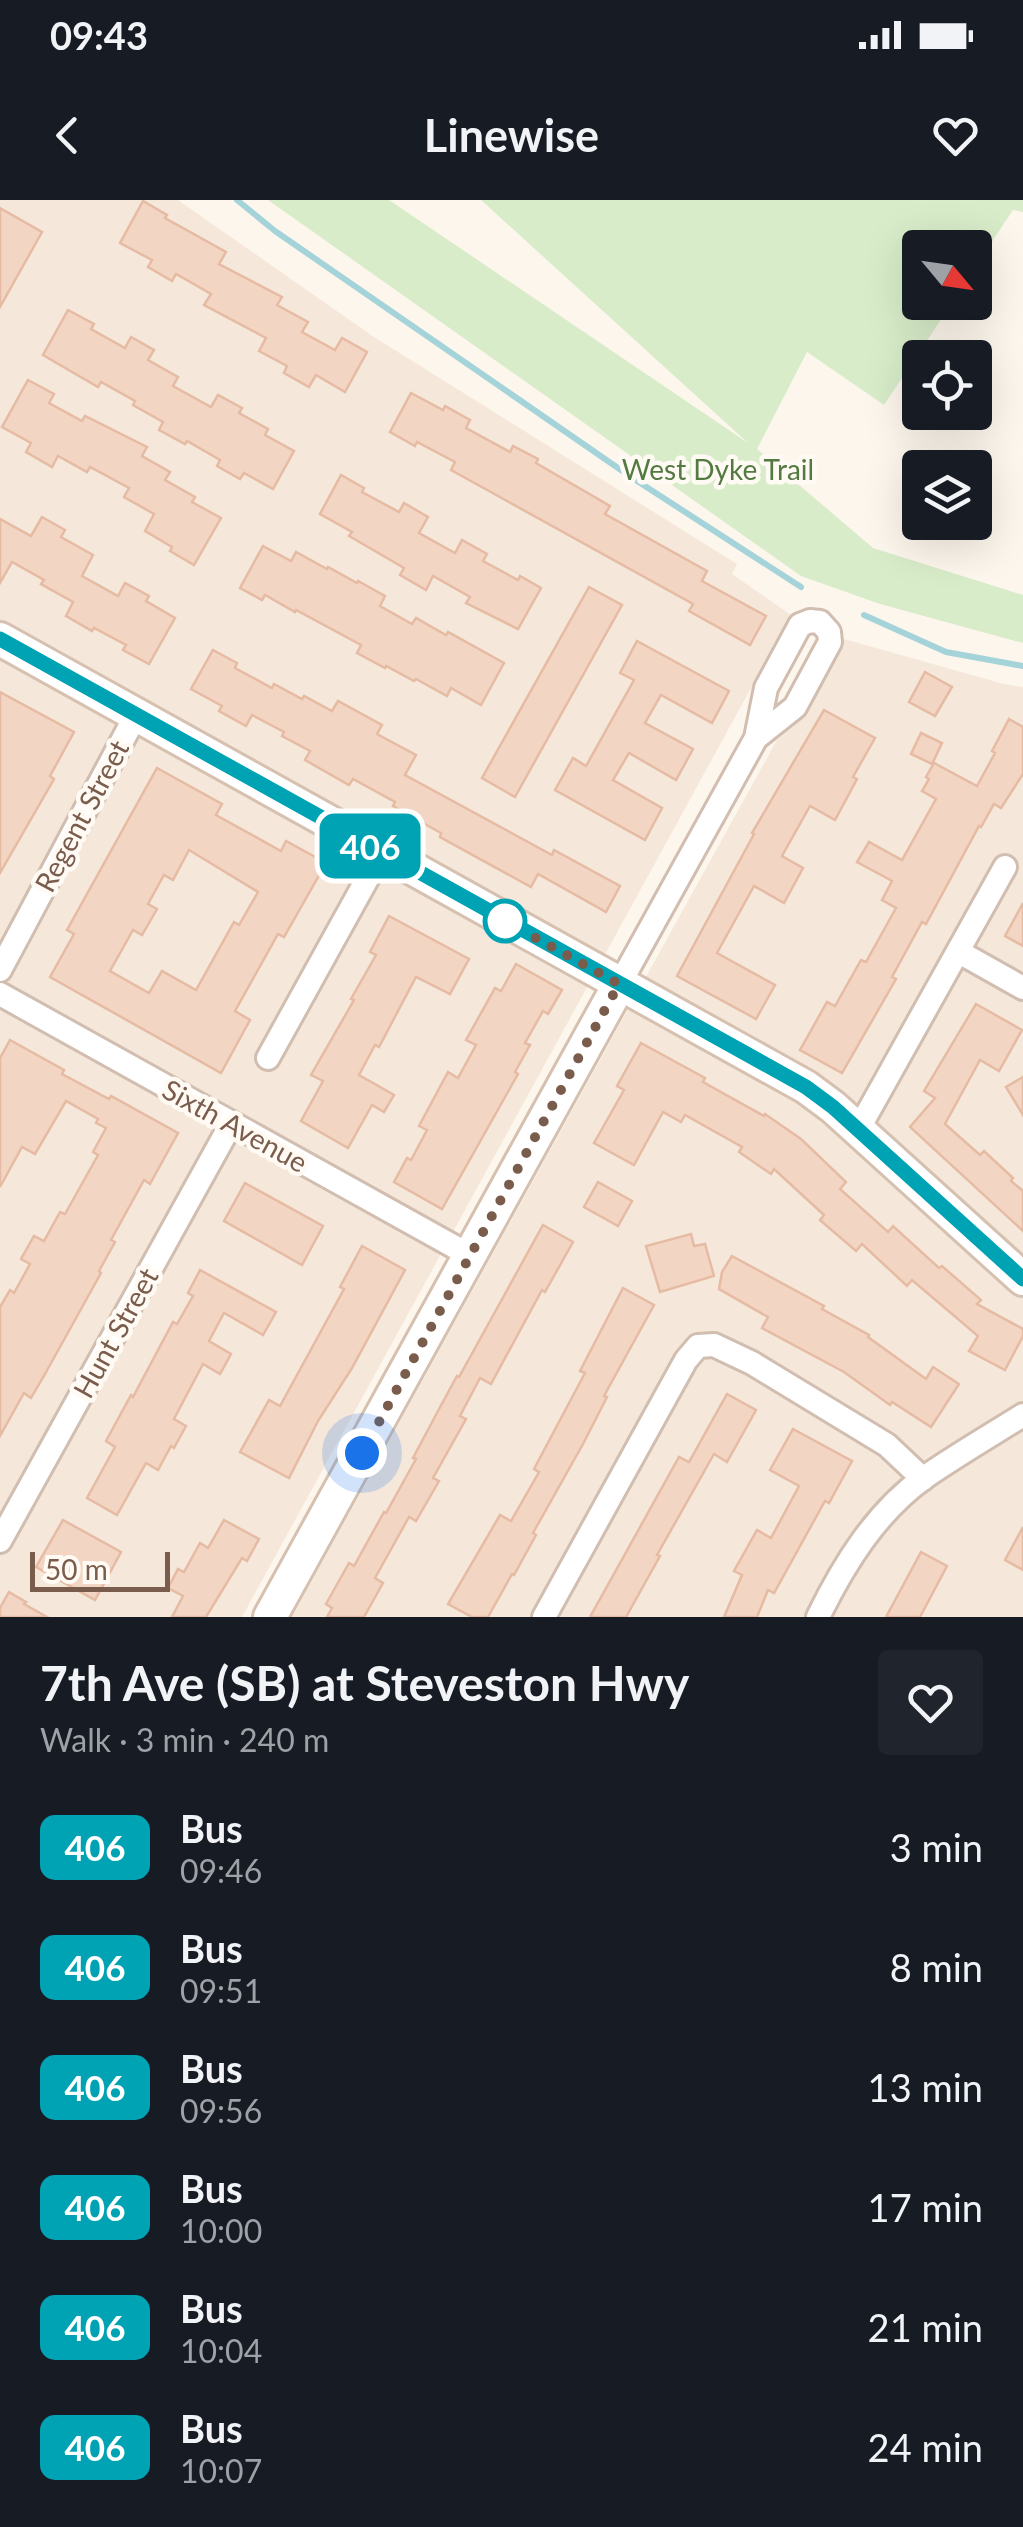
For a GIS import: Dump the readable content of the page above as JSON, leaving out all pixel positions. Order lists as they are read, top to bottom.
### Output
{
  "streets": {
    "street": ["Regent Street", "Sixth Avenue", "Hunt Street"]
  },
  "crossings": [
    ["Sixth Avenue", "Hunt Street"]
  ],
  "parks": ["West Dyke Trail"],
  "lines": ["bus line 406"],
  "scale_bar": "50 m",
  "north": "bottom right",
  "page": {
    "status": "09:43",
    "header": "Linewise",
    "on_map": "406",
    "scale": "50 m",
    "heading": ["7th Ave (SB) at Steveston Hwy", "Walk · 3 min · 240 m"],
    "list": [
      {
        "mark": "406",
        "name": "Bus",
        "note": "09:46",
        "value": "3 min"
      },
      {
        "mark": "406",
        "name": "Bus",
        "note": "09:51",
        "value": "8 min"
      },
      {
        "mark": "406",
        "name": "Bus",
        "note": "09:56",
        "value": "13 min"
      },
      {
        "mark": "406",
        "name": "Bus",
        "note": "10:00",
        "value": "17 min"
      },
      {
        "mark": "406",
        "name": "Bus",
        "note": "10:04",
        "value": "21 min"
      },
      {
        "mark": "406",
        "name": "Bus",
        "note": "10:07",
        "value": "24 min"
      }
    ]
  }
}
